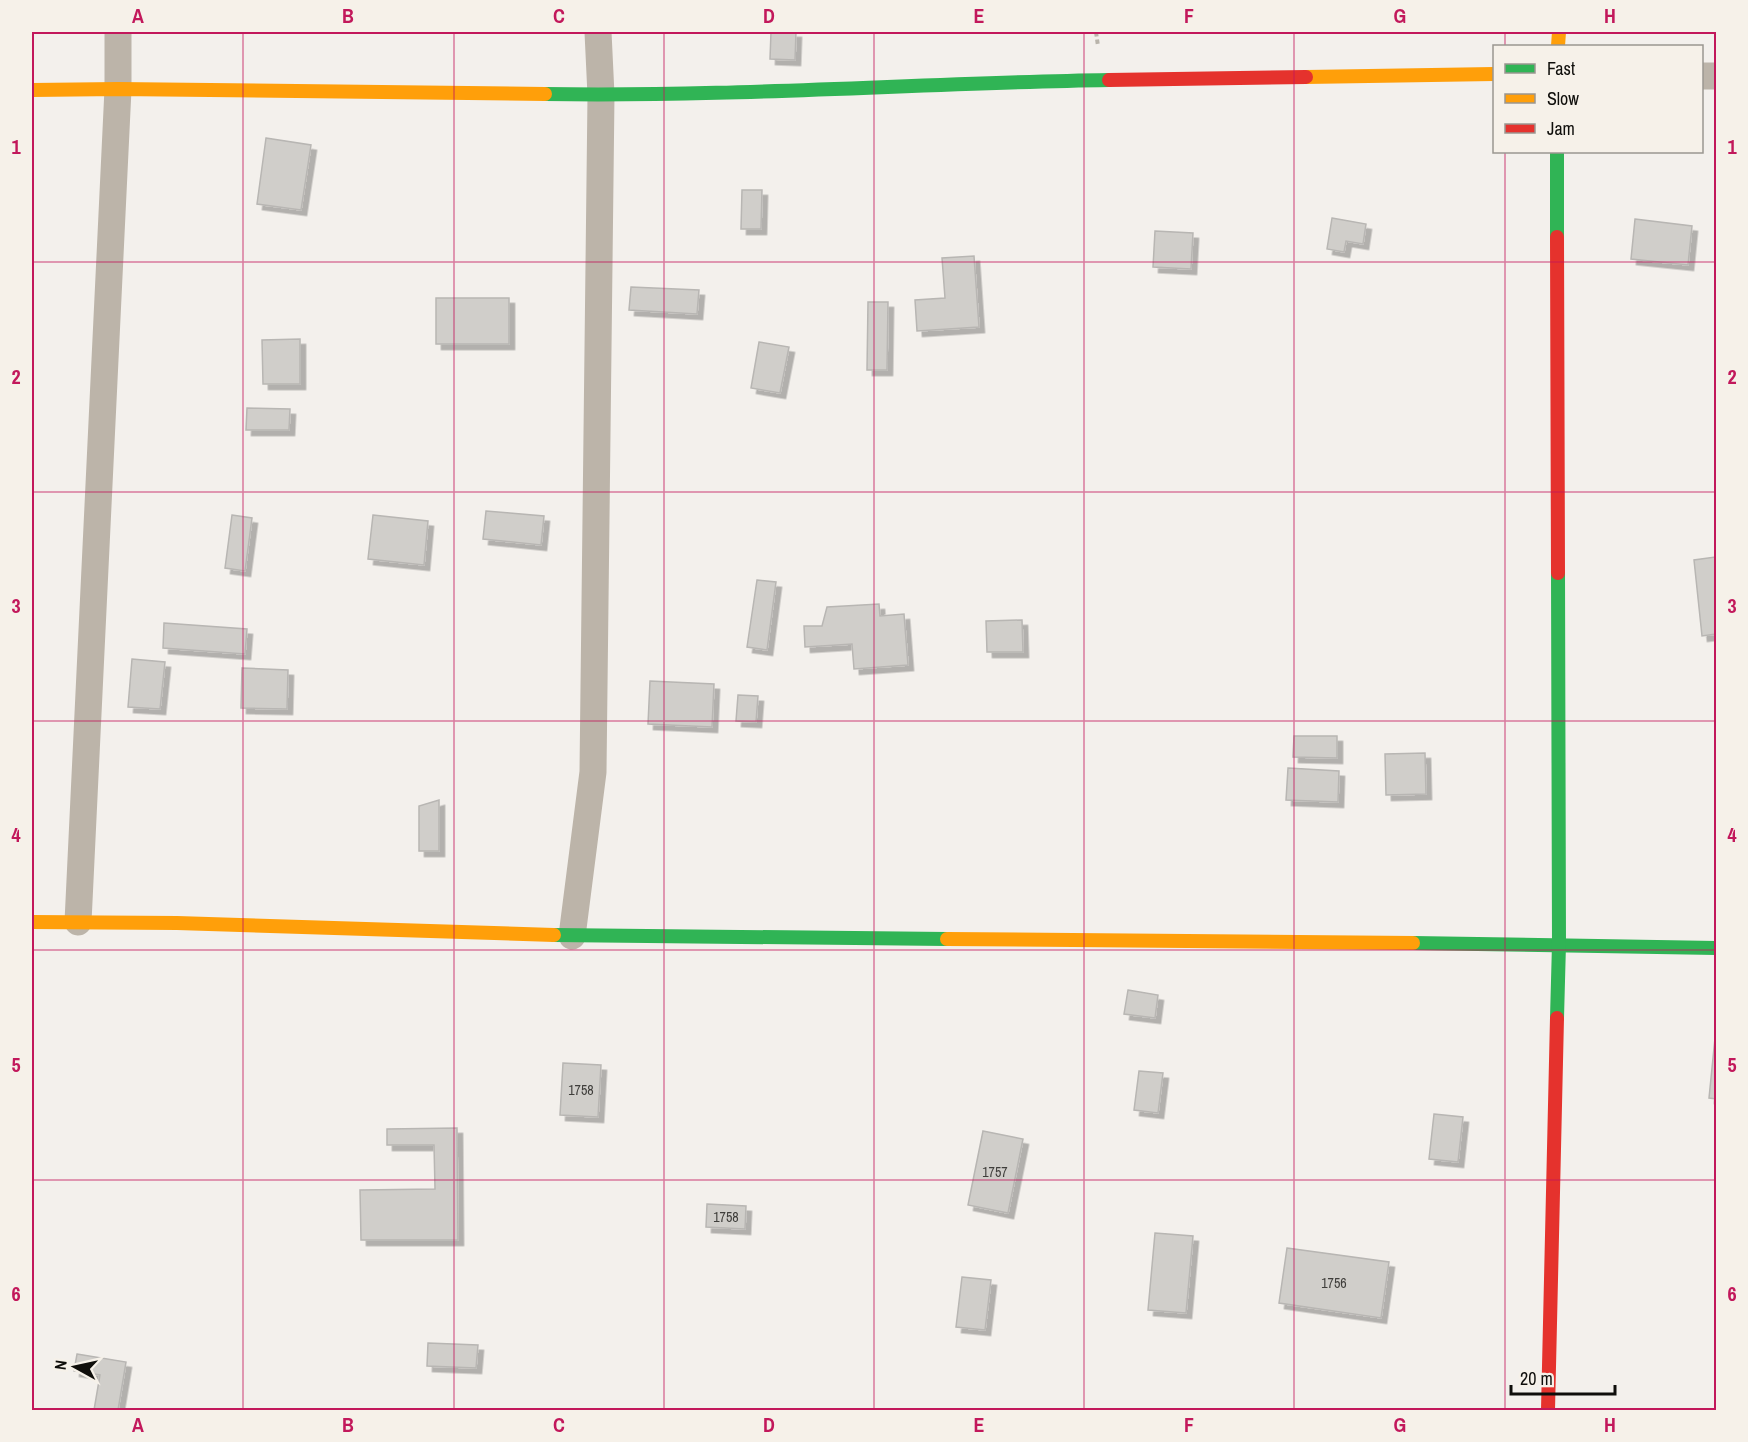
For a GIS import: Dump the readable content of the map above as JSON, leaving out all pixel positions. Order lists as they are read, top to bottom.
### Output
{
  "house_numbers": [
    "1758",
    "1757",
    "1758",
    "1756"
  ],
  "legend": ["Fast", "Slow", "Jam"],
  "scale_bar": "20 m",
  "north": "left",
  "grid": {
    "columns": [
      "A",
      "B",
      "C",
      "D",
      "E",
      "F",
      "G",
      "H"
    ],
    "rows": [
      "1",
      "2",
      "3",
      "4",
      "5",
      "6"
    ]
  }
}
